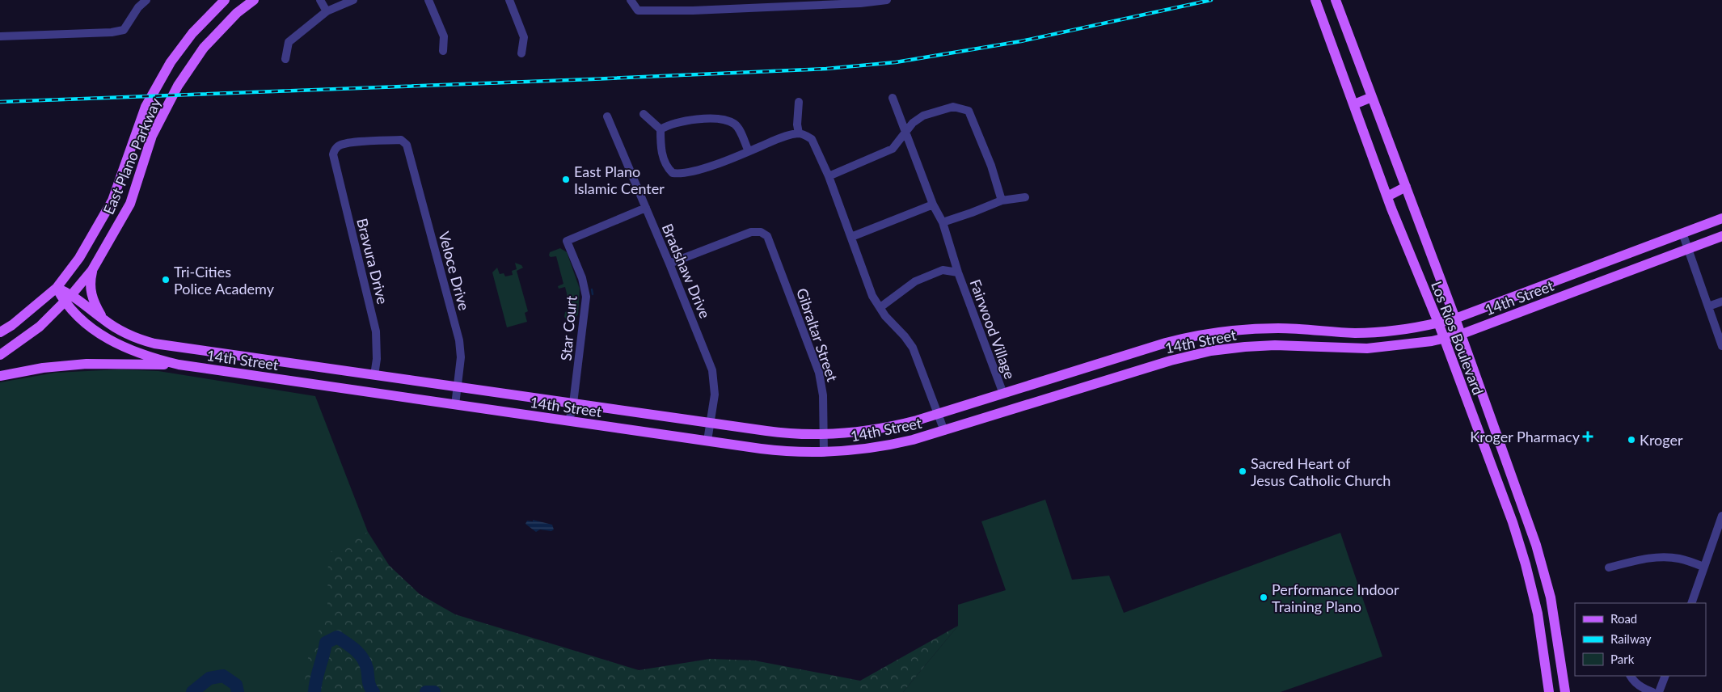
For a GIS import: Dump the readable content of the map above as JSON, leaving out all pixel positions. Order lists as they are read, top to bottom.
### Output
{
  "streets": {
    "main road": ["East Plano Parkway", "14th Street", "Los Rios Boulevard"],
    "street": [
      "Bravura Drive",
      "Veloce Drive",
      "Bradshaw Drive",
      "Star Court",
      "Fairwood Village",
      "Gibraltar Street"
    ]
  },
  "crossings": [
    ["East Plano Parkway", "14th Street"],
    ["Bravura Drive", "Veloce Drive"],
    ["Bravura Drive", "14th Street"],
    ["Veloce Drive", "14th Street"],
    ["Bradshaw Drive", "14th Street"],
    ["Bradshaw Drive", "Star Court"],
    ["Bradshaw Drive", "Gibraltar Street"],
    ["14th Street", "Star Court"],
    ["14th Street", "Fairwood Village"],
    ["14th Street", "Gibraltar Street"],
    ["14th Street", "Los Rios Boulevard"]
  ],
  "places": {
    "other": [
      "East Plano Islamic Center",
      "Tri-Cities Police Academy",
      "Kroger",
      "Sacred Heart of Jesus Catholic Church",
      "Performance Indoor Training Plano"
    ],
    "health": ["Kroger Pharmacy"]
  },
  "legend": ["Road", "Railway", "Park"]
}
